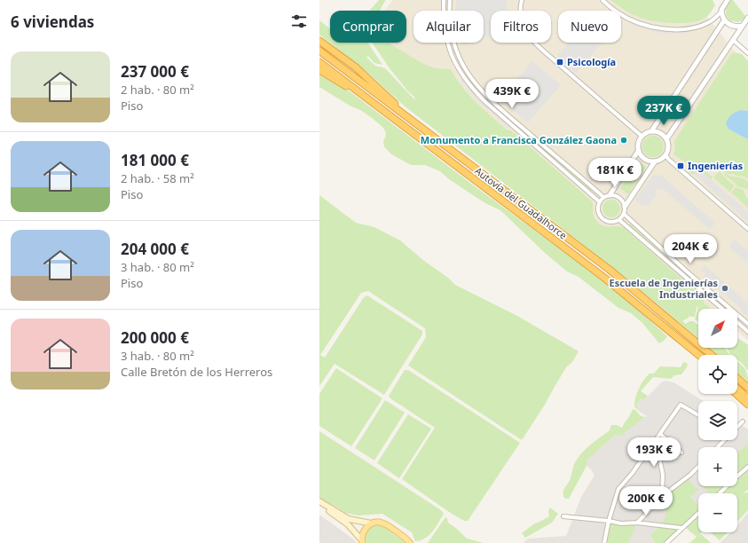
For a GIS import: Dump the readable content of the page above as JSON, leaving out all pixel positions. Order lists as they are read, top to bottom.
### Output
{
  "streets": {
    "highway": ["Autovía del Guadalhorce"]
  },
  "places": {
    "transit": ["Psicología", "Ingenierías"],
    "other": ["Monumento a Francisca González Gaona", "Escuela de Ingenierías Industriales"]
  },
  "north": "top right",
  "page": {
    "heading": "6 viviendas",
    "chip": [
      "Comprar",
      "Alquilar",
      "Filtros",
      "Nuevo"
    ],
    "list": [
      {
        "name": "237 000 €",
        "note": "2 hab. · 80 m² · Piso"
      },
      {
        "name": "181 000 €",
        "note": "2 hab. · 58 m² · Piso"
      },
      {
        "name": "204 000 €",
        "note": "3 hab. · 80 m² · Piso"
      },
      {
        "name": "200 000 €",
        "note": "3 hab. · 80 m² · Calle Bretón de los Herreros"
      }
    ],
    "price": [
      "439K €",
      "237K €",
      "181K €",
      "204K €",
      "193K €",
      "200K €"
    ],
    "map_buttons": ["+", "−"]
  }
}
